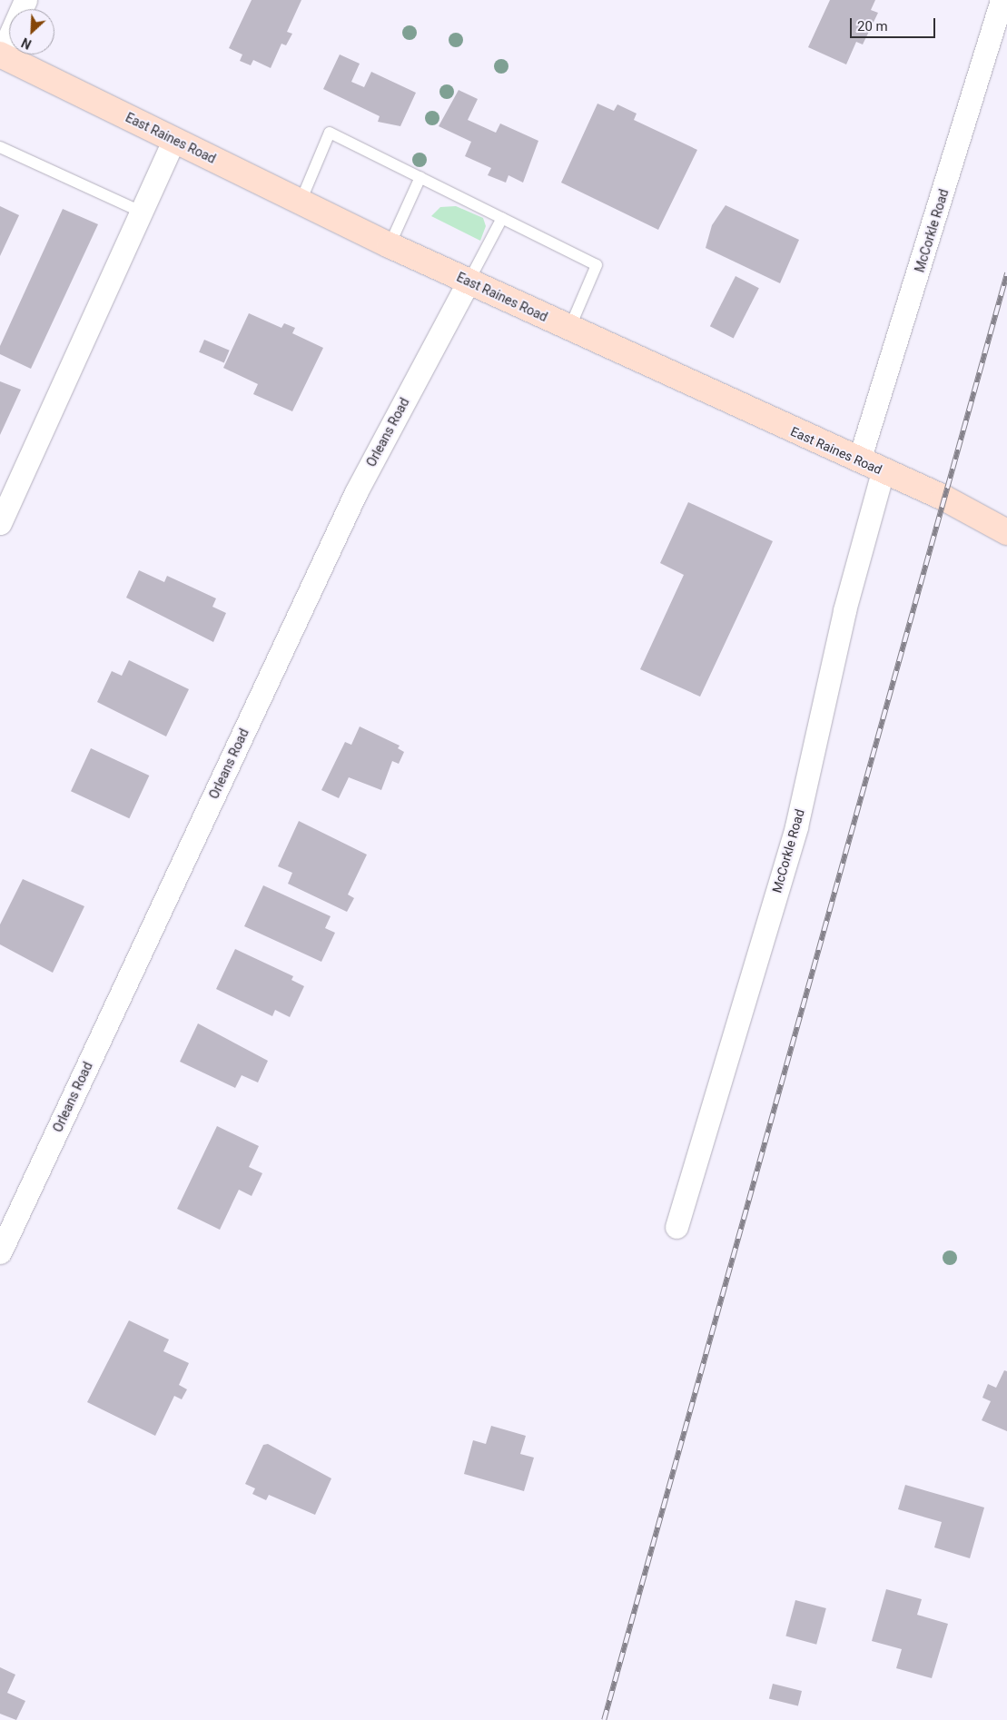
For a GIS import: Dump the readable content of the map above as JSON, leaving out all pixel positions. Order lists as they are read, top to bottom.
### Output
{
  "streets": {
    "main road": ["East Raines Road"],
    "street": ["McCorkle Road", "Orleans Road"]
  },
  "crossings": [
    ["East Raines Road", "McCorkle Road"],
    ["East Raines Road", "Orleans Road"]
  ],
  "scale_bar": "20 m",
  "north": "bottom left"
}
